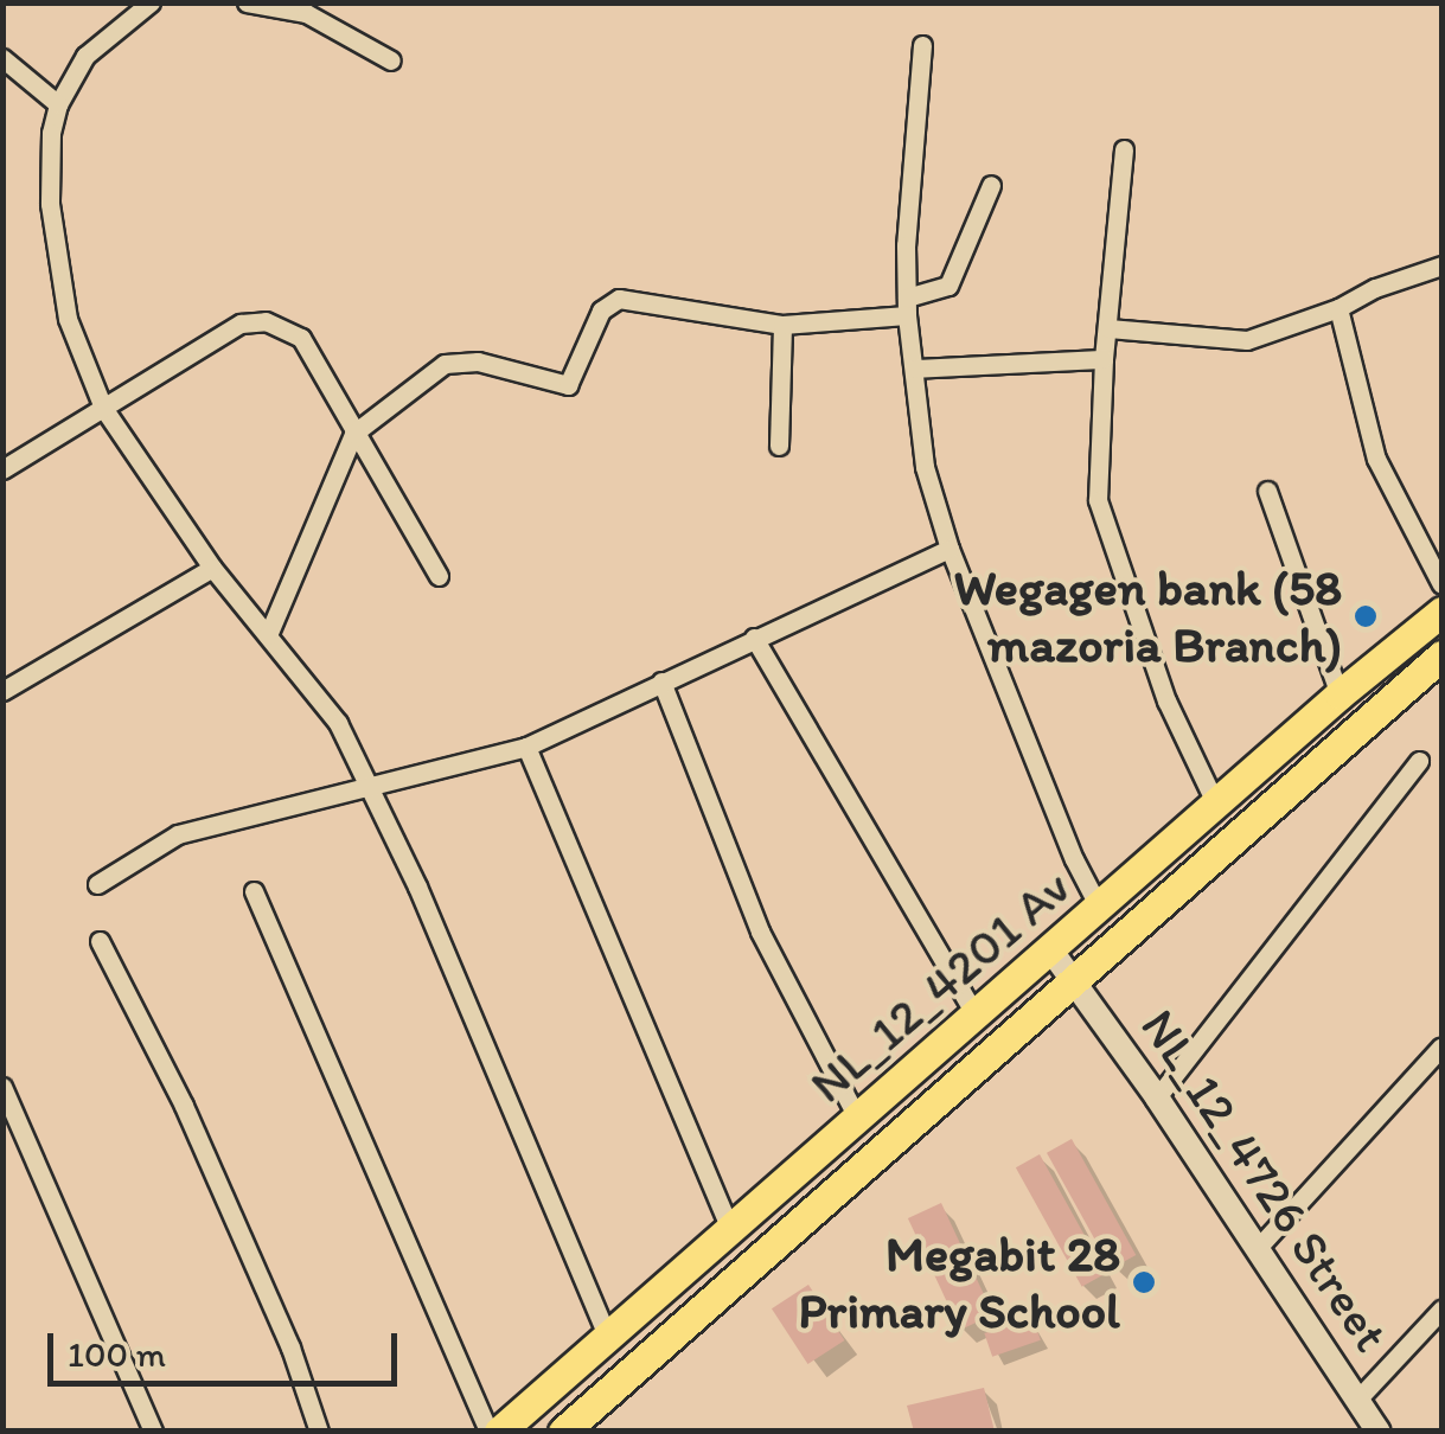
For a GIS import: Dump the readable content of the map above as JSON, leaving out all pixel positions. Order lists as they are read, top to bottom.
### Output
{
  "streets": {
    "main road": ["NL_12_4201 Av"],
    "street": ["NL_12_4726 Street"]
  },
  "crossings": [
    ["NL_12_4201 Av", "NL_12_4726 Street"]
  ],
  "places": ["Wegagen bank (58 mazoria Branch)", "Megabit 28 Primary School"],
  "scale_bar": "100 m"
}
